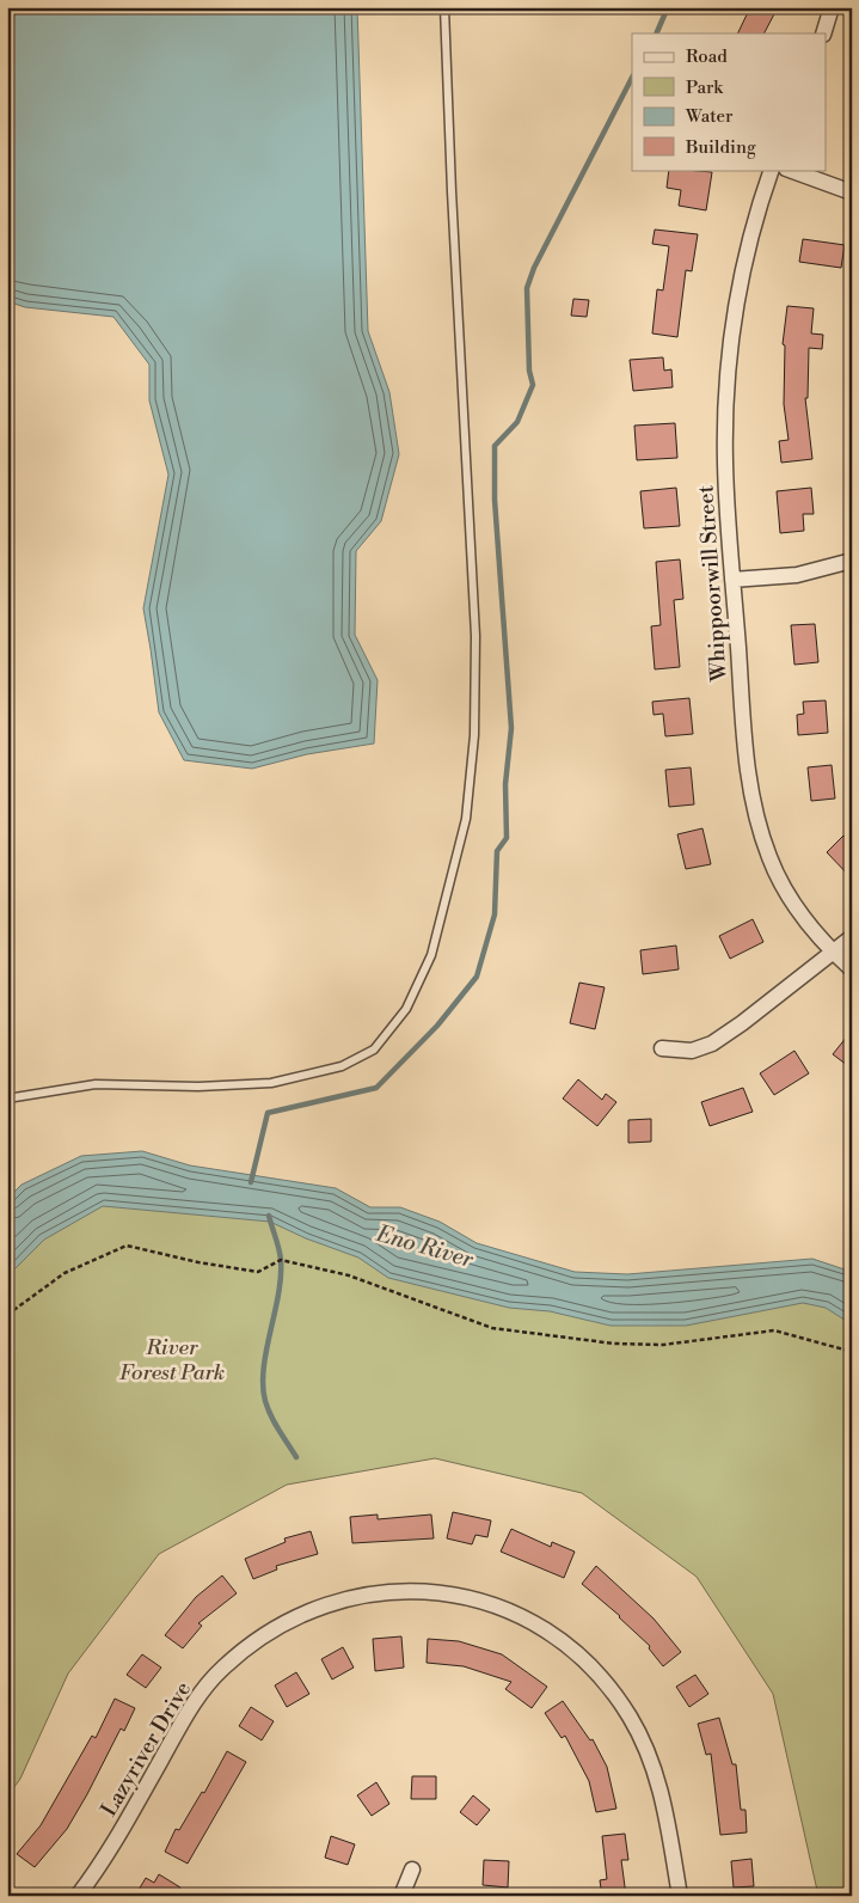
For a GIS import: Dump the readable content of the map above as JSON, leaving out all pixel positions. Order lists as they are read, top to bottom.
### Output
{
  "streets": {
    "street": ["Whippoorwill Street", "Lazyriver Drive"]
  },
  "water": ["Eno River"],
  "parks": ["River Forest Park"],
  "legend": [
    "Road",
    "Park",
    "Water",
    "Building"
  ]
}
